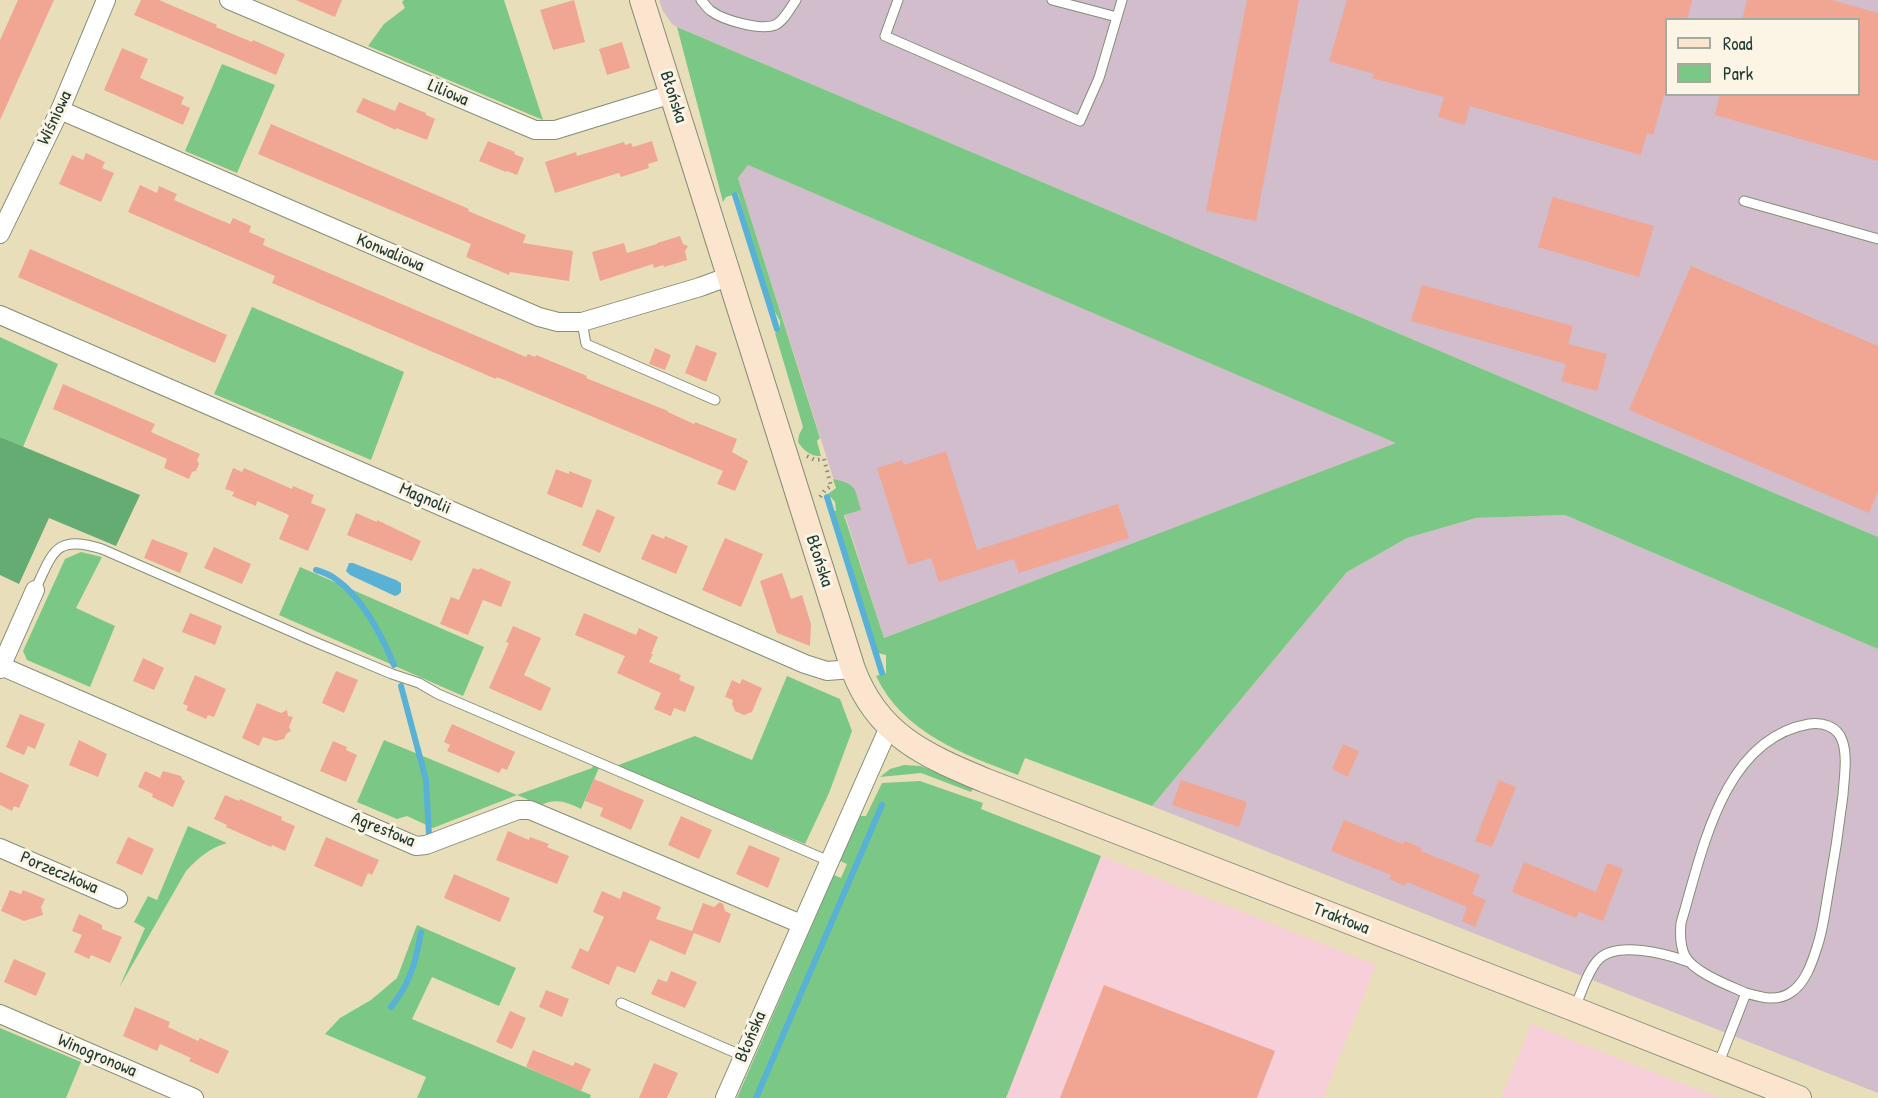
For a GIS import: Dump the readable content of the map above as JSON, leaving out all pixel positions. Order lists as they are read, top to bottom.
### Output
{
  "streets": {
    "street": [
      "Liliowa",
      "Błońska",
      "Wiśniowa",
      "Konwaliowa",
      "Magnolii",
      "Agrestowa",
      "Porzeczkowa",
      "Traktowa",
      "Winogronowa"
    ]
  },
  "crossings": [
    ["Liliowa", "Błońska"],
    ["Błońska", "Konwaliowa"],
    ["Błońska", "Magnolii"],
    ["Błońska", "Agrestowa"],
    ["Błońska", "Traktowa"],
    ["Wiśniowa", "Konwaliowa"]
  ],
  "legend": ["Road", "Park"]
}
